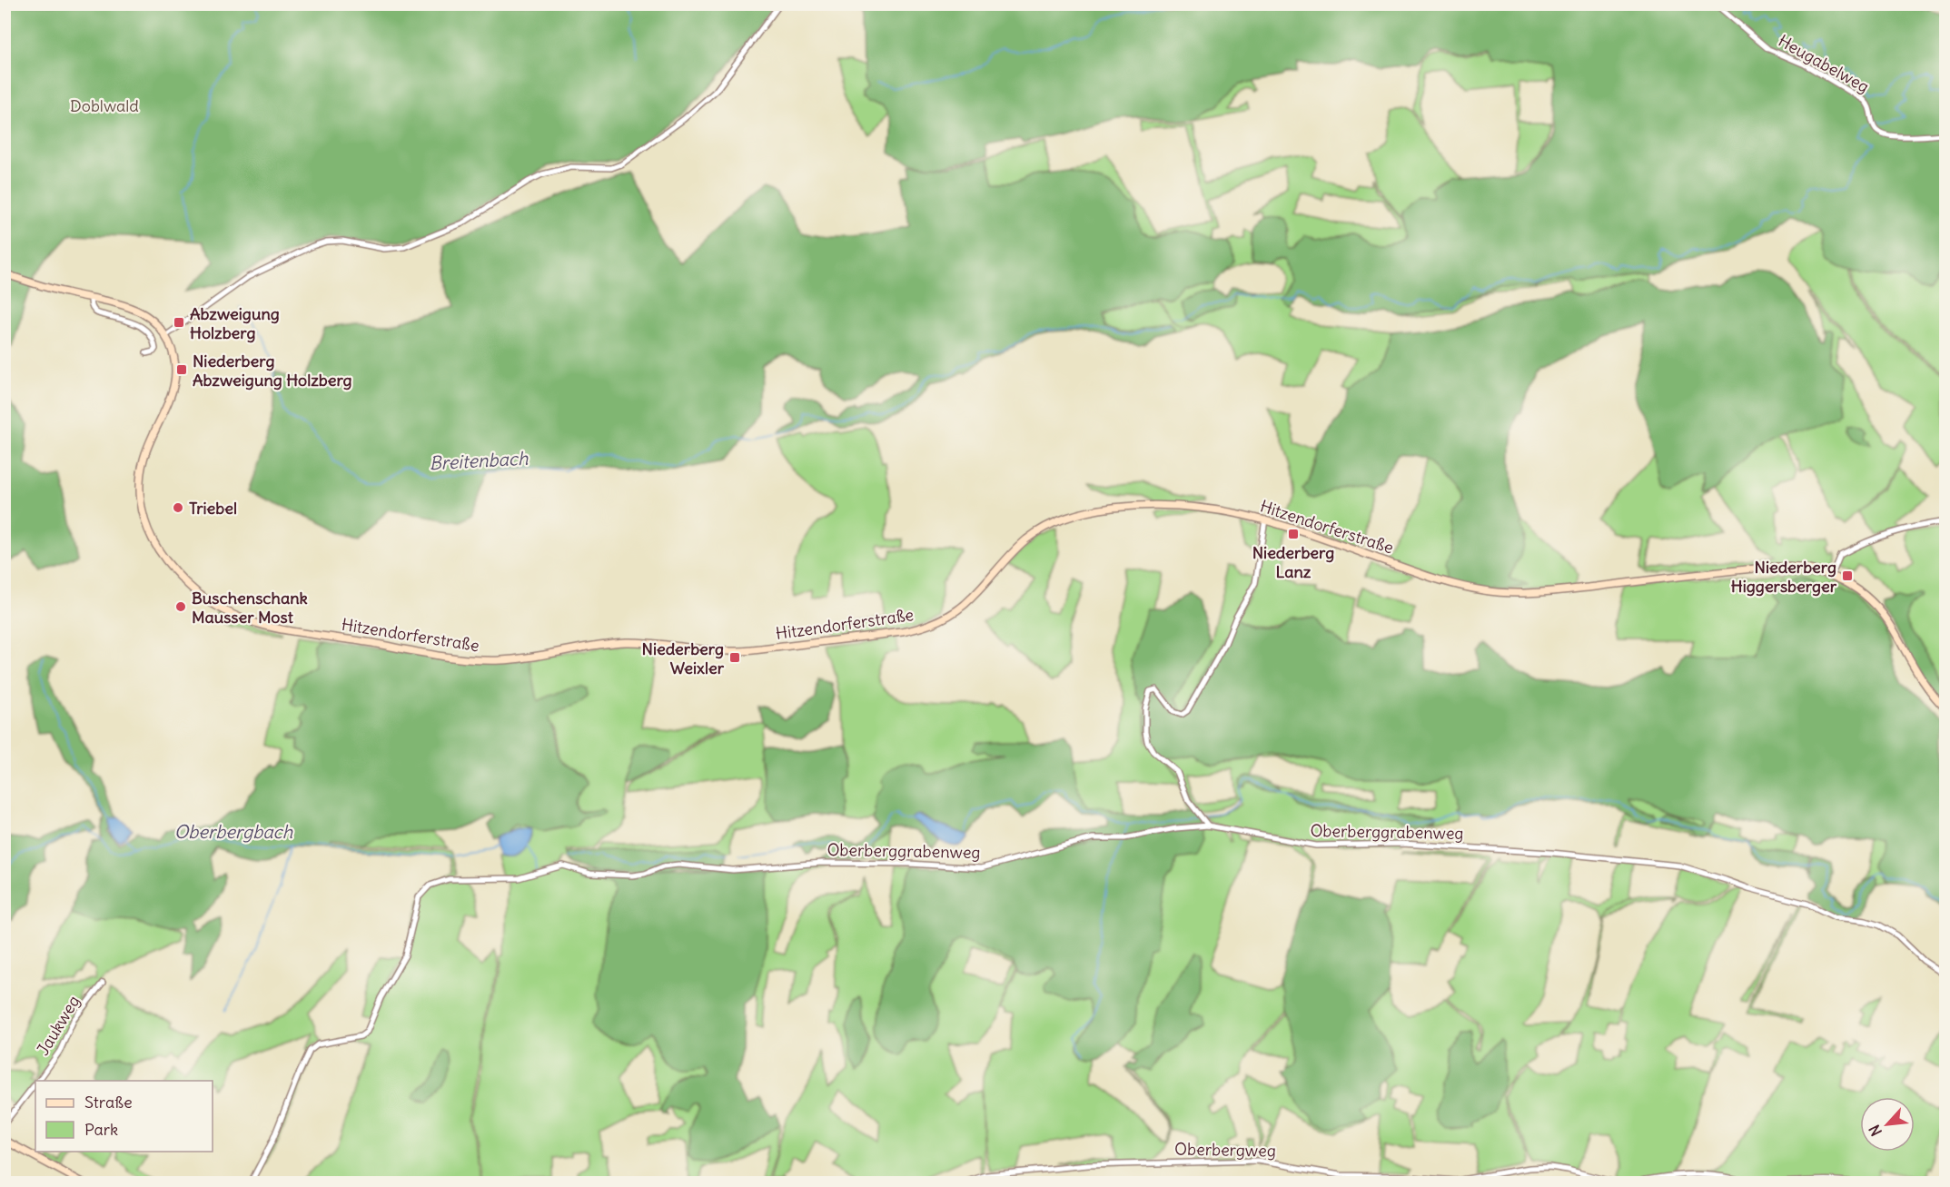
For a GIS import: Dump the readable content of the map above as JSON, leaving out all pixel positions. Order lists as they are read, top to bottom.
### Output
{
  "streets": {
    "main road": ["Hitzendorferstraße"],
    "street": [
      "Heugabelweg",
      "Oberberggrabenweg",
      "Jaukweg",
      "Oberbergweg"
    ]
  },
  "water": ["Breitenbach", "Oberbergbach"],
  "parks": ["Doblwald"],
  "places": {
    "transit": [
      "Abzweigung Holzberg",
      "Niederberg Abzweigung Holzberg",
      "Niederberg Lanz",
      "Niederberg Higgersberger",
      "Niederberg Weixler"
    ],
    "other": ["Triebel", "Buschenschank Mausser Most"]
  },
  "legend": ["Straße", "Park"],
  "north": "bottom left"
}
